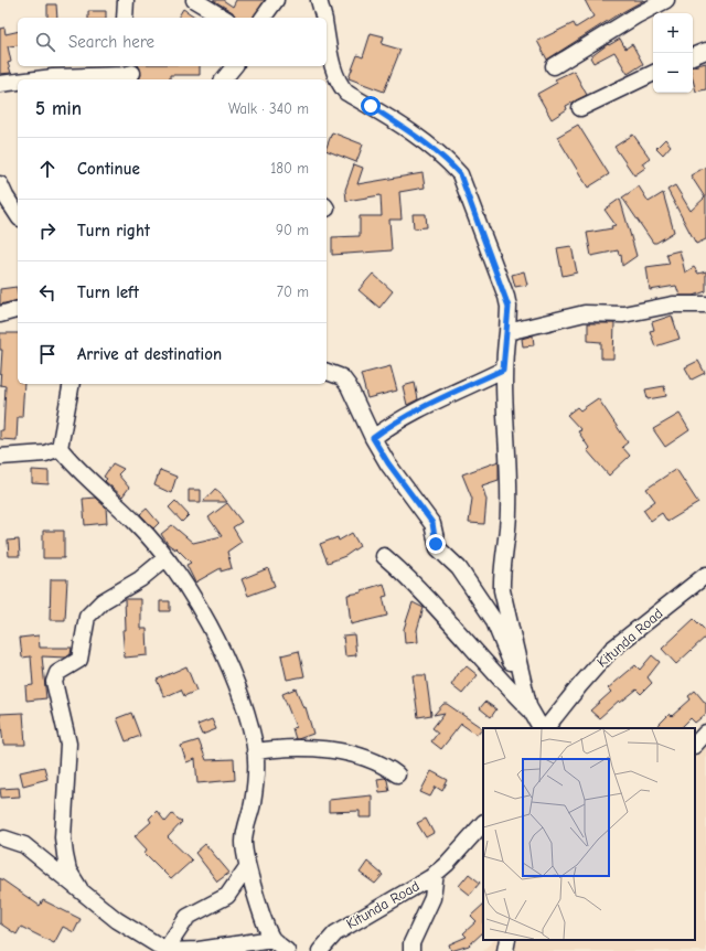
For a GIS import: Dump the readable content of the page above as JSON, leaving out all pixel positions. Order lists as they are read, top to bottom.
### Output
{
  "streets": {
    "street": ["Kitunda Road"]
  },
  "page": {
    "map_buttons": ["+", "−"],
    "search": "Search here",
    "heading": ["5 min", "Walk · 340 m"],
    "list": [
      ["Continue", "180 m"],
      ["Turn right", "90 m"],
      ["Turn left", "70 m"],
      "Arrive at destination"
    ]
  }
}
